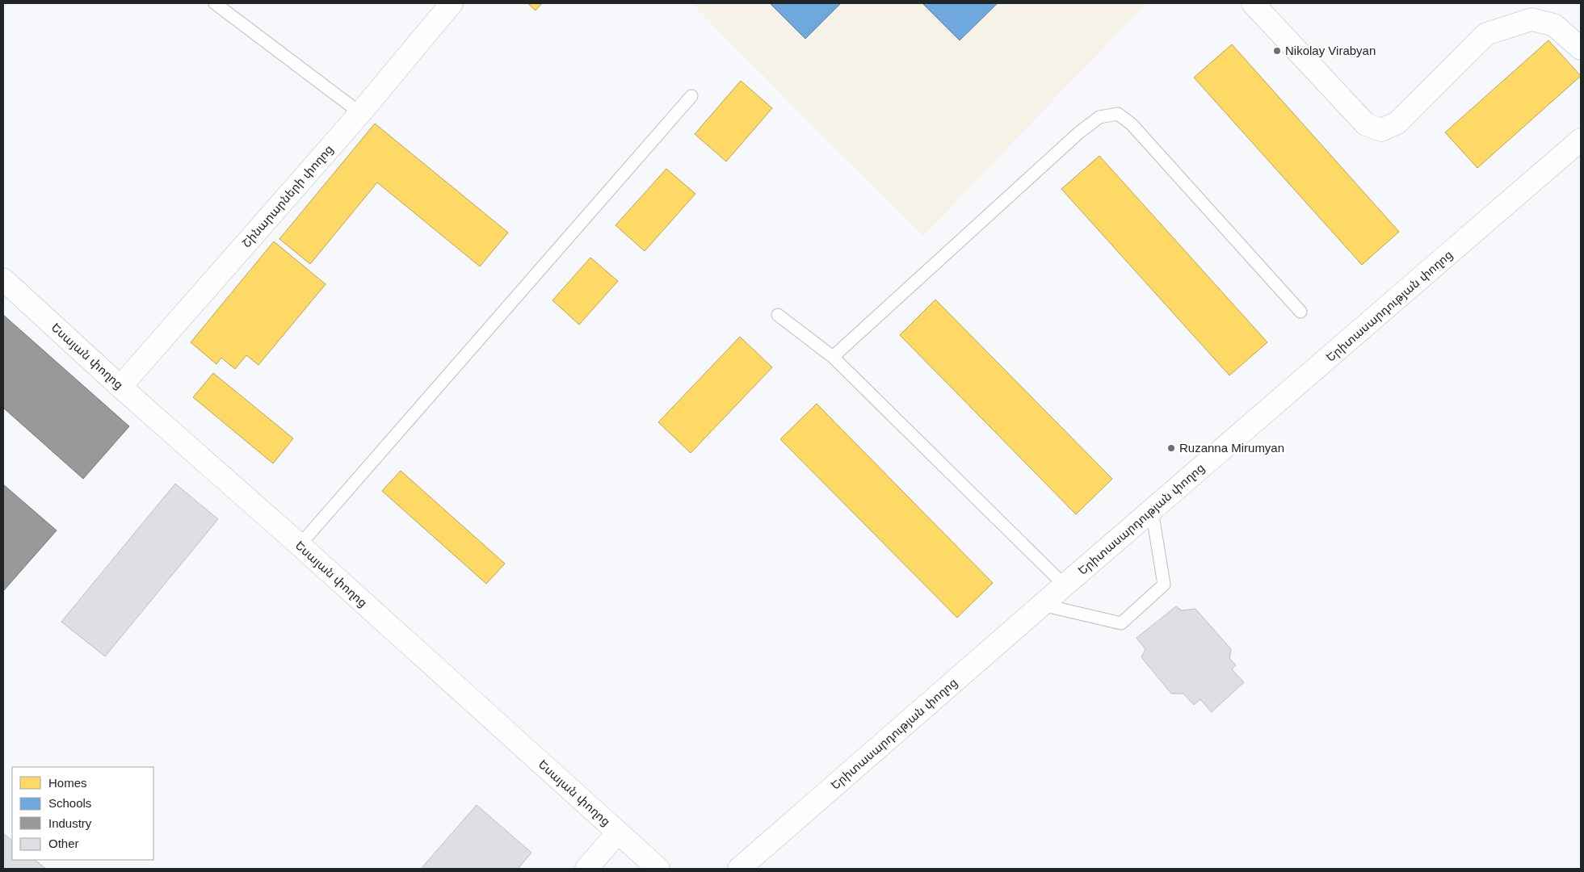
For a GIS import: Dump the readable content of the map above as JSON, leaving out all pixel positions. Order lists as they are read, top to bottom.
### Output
{
  "streets": {
    "street": ["Շինարարների փողոց", "Երիտասարդության փողոց", "Եսայան փողոց"]
  },
  "crossings": [
    ["Շինարարների փողոց", "Եսայան փողոց"]
  ],
  "places": ["Nikolay Virabyan", "Ruzanna Mirumyan"],
  "legend": [
    "Homes",
    "Schools",
    "Industry",
    "Other"
  ]
}
